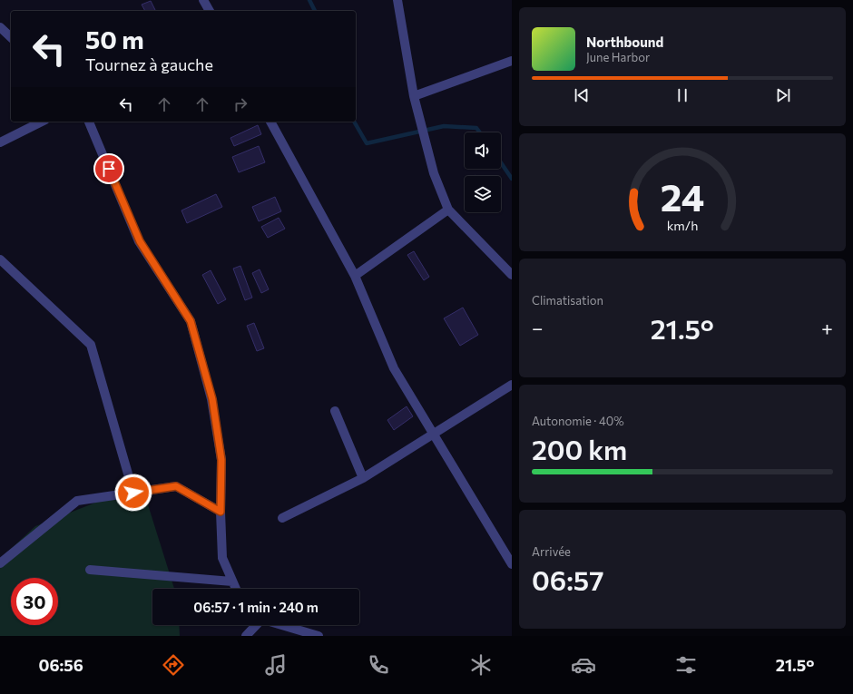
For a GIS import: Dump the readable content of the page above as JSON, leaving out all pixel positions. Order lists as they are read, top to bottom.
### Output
{
  "page": {
    "turn": ["50 m", "Tournez à gauche"],
    "song": ["Northbound", "June Harbor"],
    "tile": [
      "Climatisation",
      ["Autonomie · 40%", "200 km"],
      ["Arrivée", "06:57"]
    ],
    "heat": ["−", "21.5°", "+"],
    "limit": "30",
    "trip": "06:57 · 1 min · 240 m",
    "tabs": ["06:56", "21.5°"],
    "gauge": ["24", "km/h"]
  }
}
